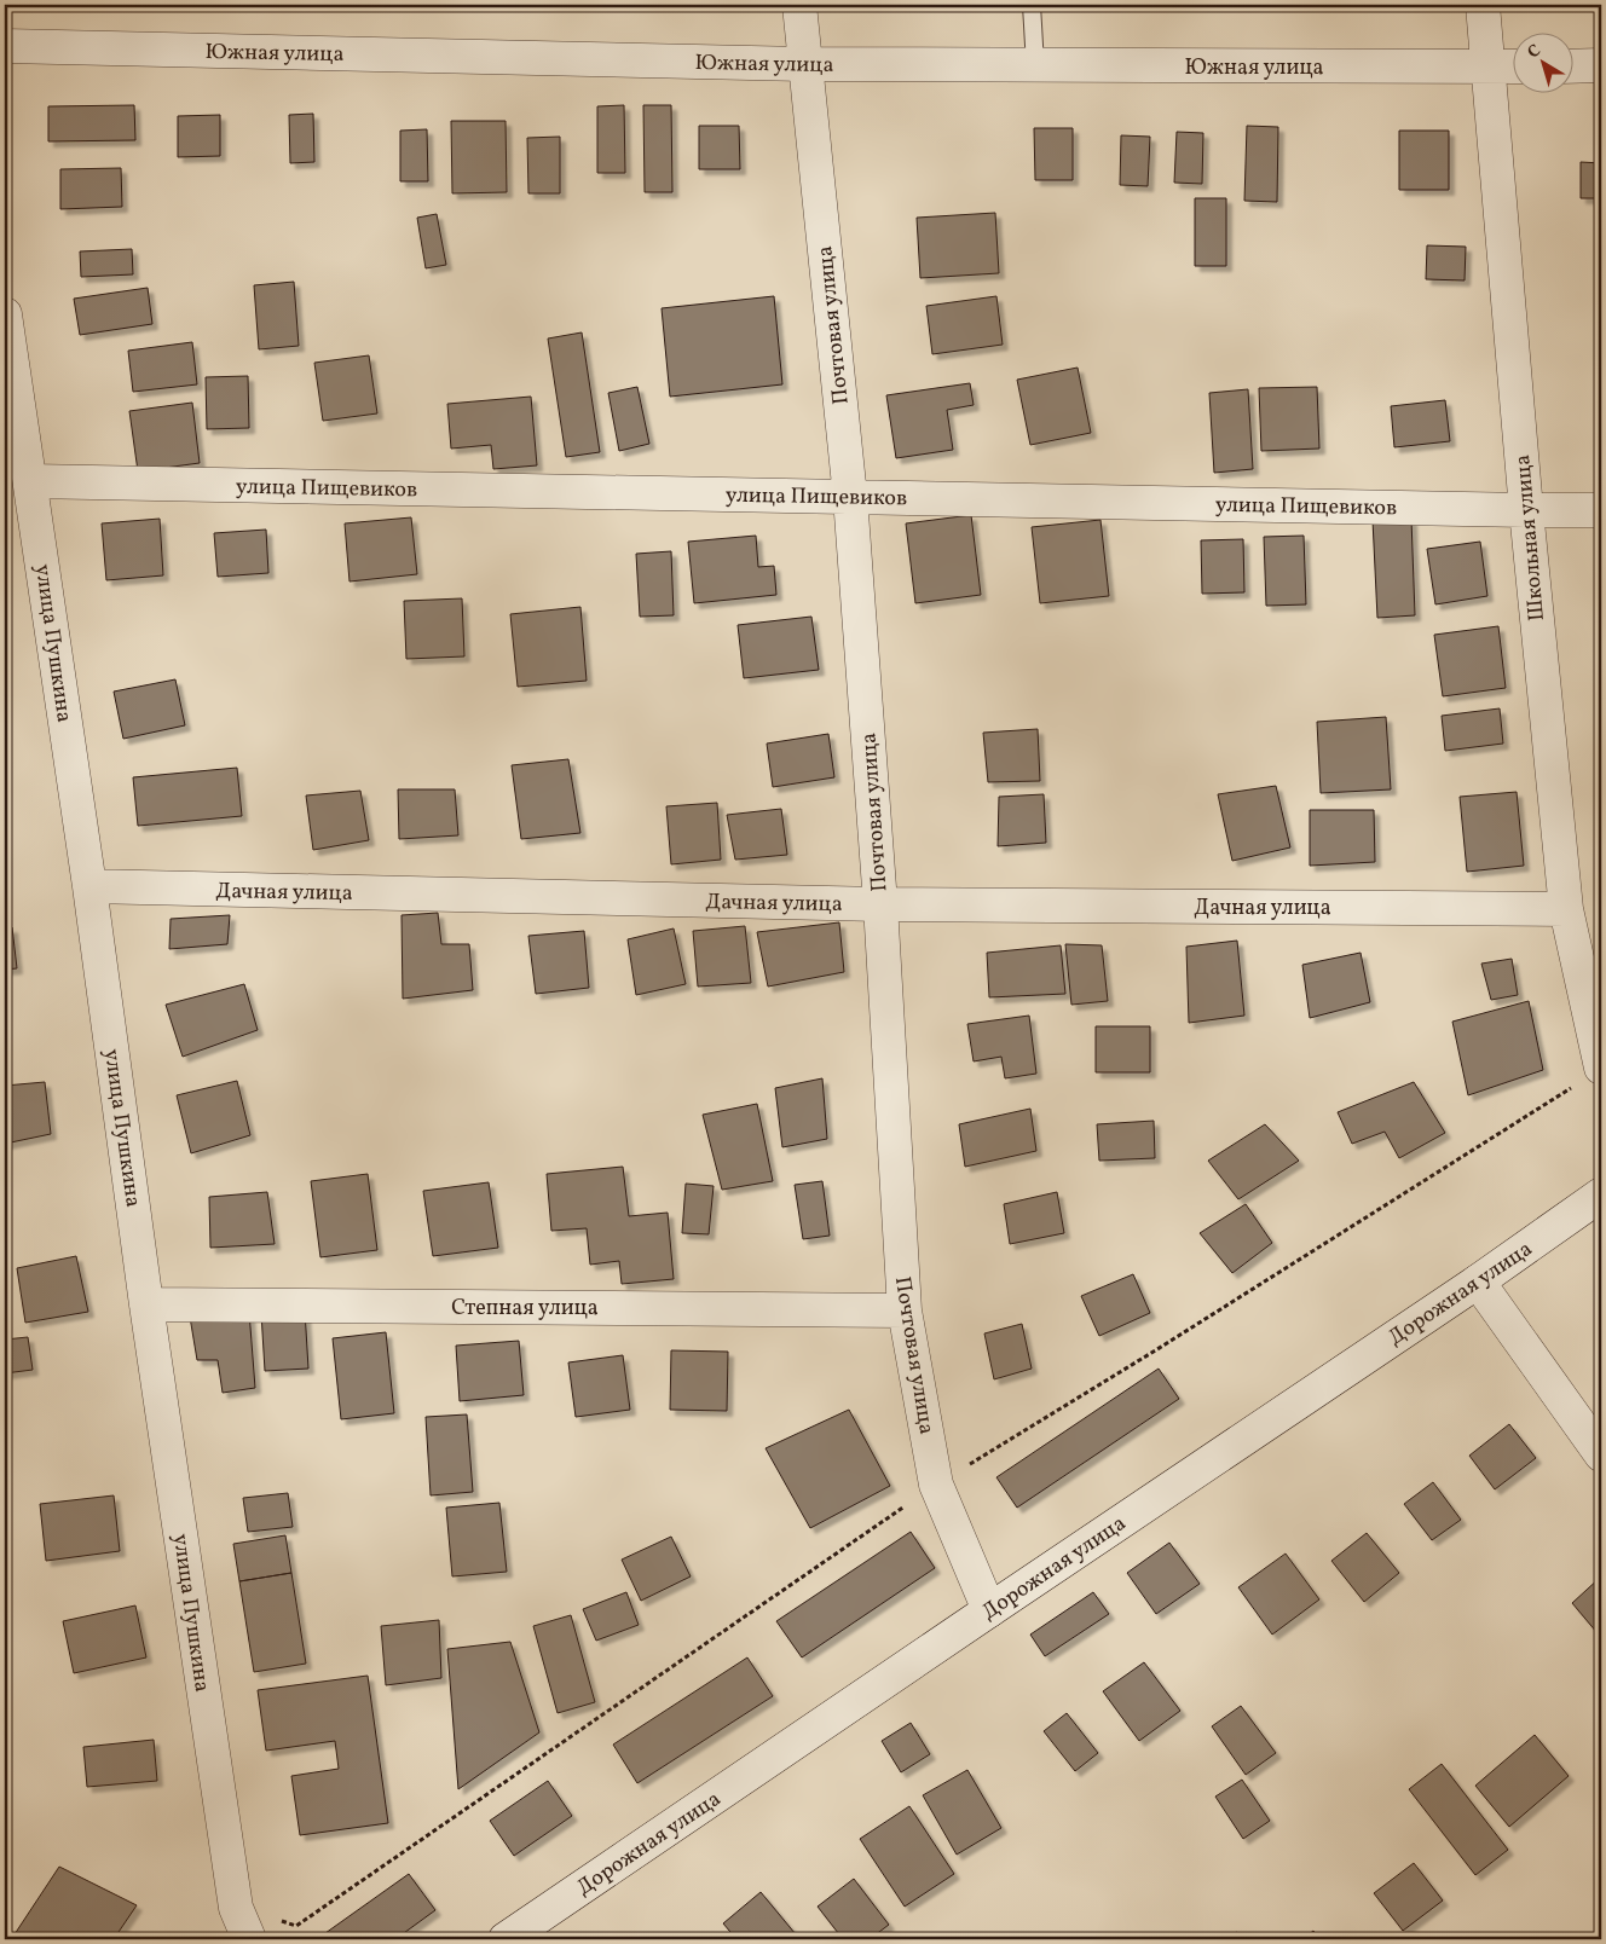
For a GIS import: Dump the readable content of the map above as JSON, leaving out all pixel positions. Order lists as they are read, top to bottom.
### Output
{
  "streets": {
    "street": [
      "Южная улица",
      "Почтовая улица",
      "улица Пищевиков",
      "Школьная улица",
      "улица Пушкина",
      "Дачная улица",
      "Дорожная улица",
      "Степная улица"
    ]
  },
  "crossings": [
    ["Южная улица", "Почтовая улица"],
    ["Южная улица", "Школьная улица"],
    ["Почтовая улица", "улица Пищевиков"],
    ["Почтовая улица", "Дачная улица"],
    ["Почтовая улица", "Дорожная улица"],
    ["Почтовая улица", "Степная улица"],
    ["улица Пищевиков", "Школьная улица"],
    ["улица Пищевиков", "улица Пушкина"],
    ["Школьная улица", "Дачная улица"],
    ["улица Пушкина", "Дачная улица"],
    ["улица Пушкина", "Степная улица"]
  ],
  "north": "top left"
}
